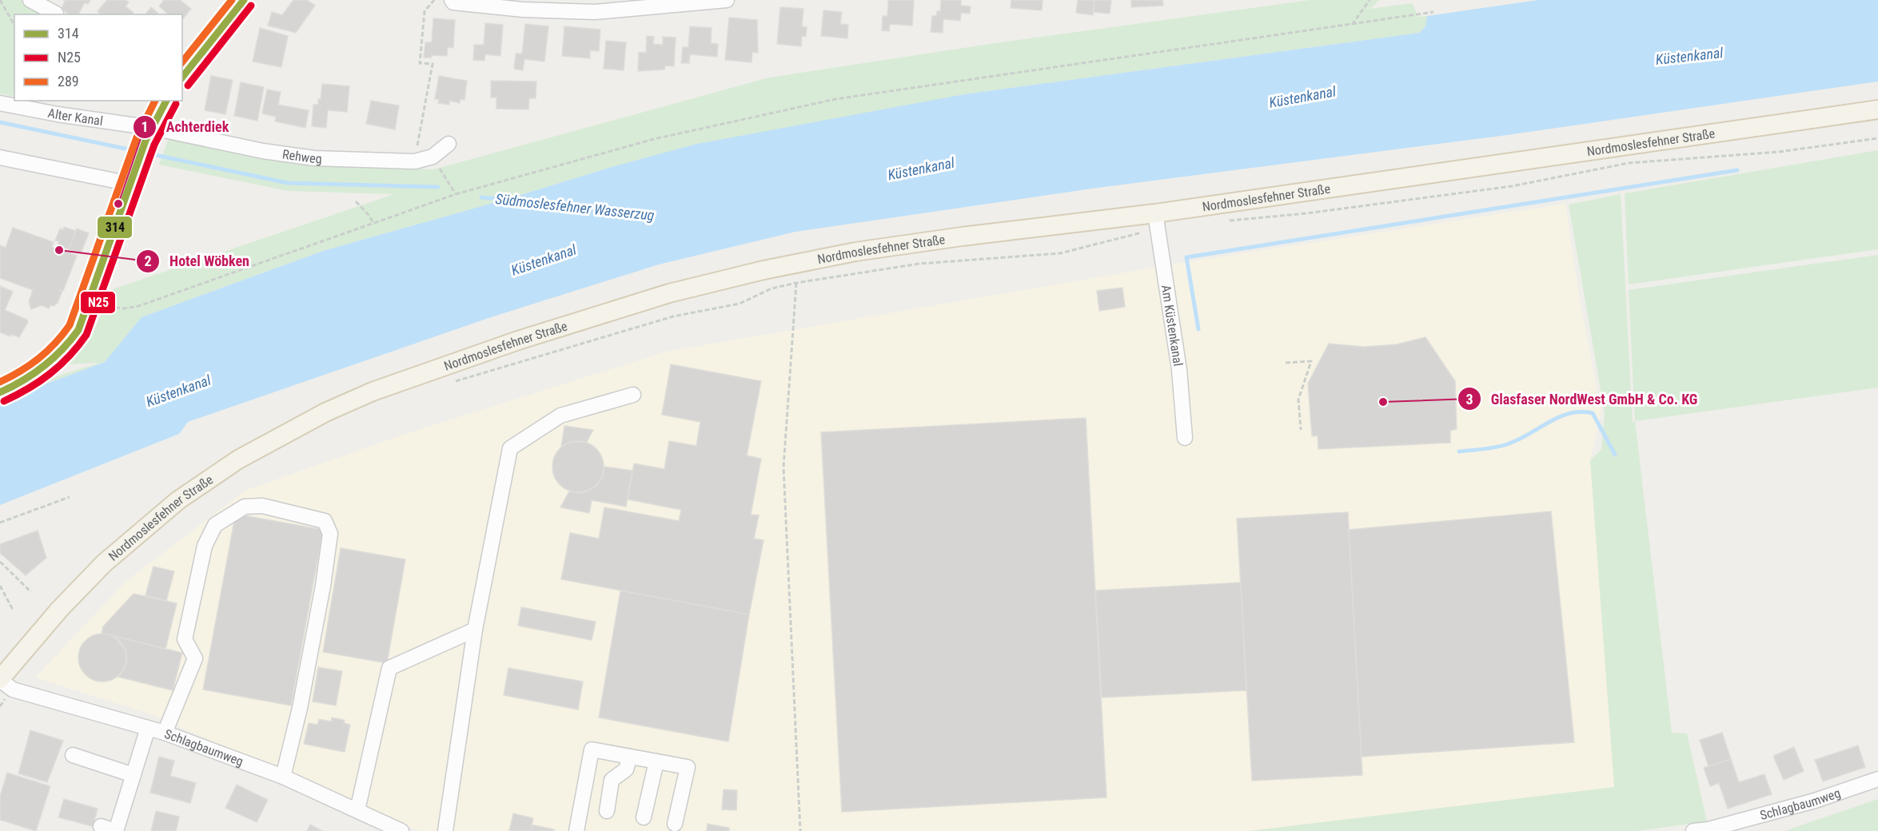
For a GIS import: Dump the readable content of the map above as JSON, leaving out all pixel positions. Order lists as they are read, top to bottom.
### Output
{
  "streets": {
    "main road": ["Nordmoslesfehner Straße"],
    "street": [
      "Alter Kanal",
      "Rehweg",
      "Am Küstenkanal",
      "Schlagbaumweg"
    ]
  },
  "crossings": [
    ["Alter Kanal", "Rehweg"],
    ["Nordmoslesfehner Straße", "Am Küstenkanal"],
    ["Nordmoslesfehner Straße", "Schlagbaumweg"]
  ],
  "water": ["Küstenkanal", "Südmoslesfehner Wasserzug"],
  "places": ["Achterdiek", "Hotel Wöbken", "Glasfaser NordWest GmbH & Co. KG"],
  "lines": ["transit line 314", "transit line 289", "transit line N25"],
  "legend": ["314", "N25", "289"]
}
